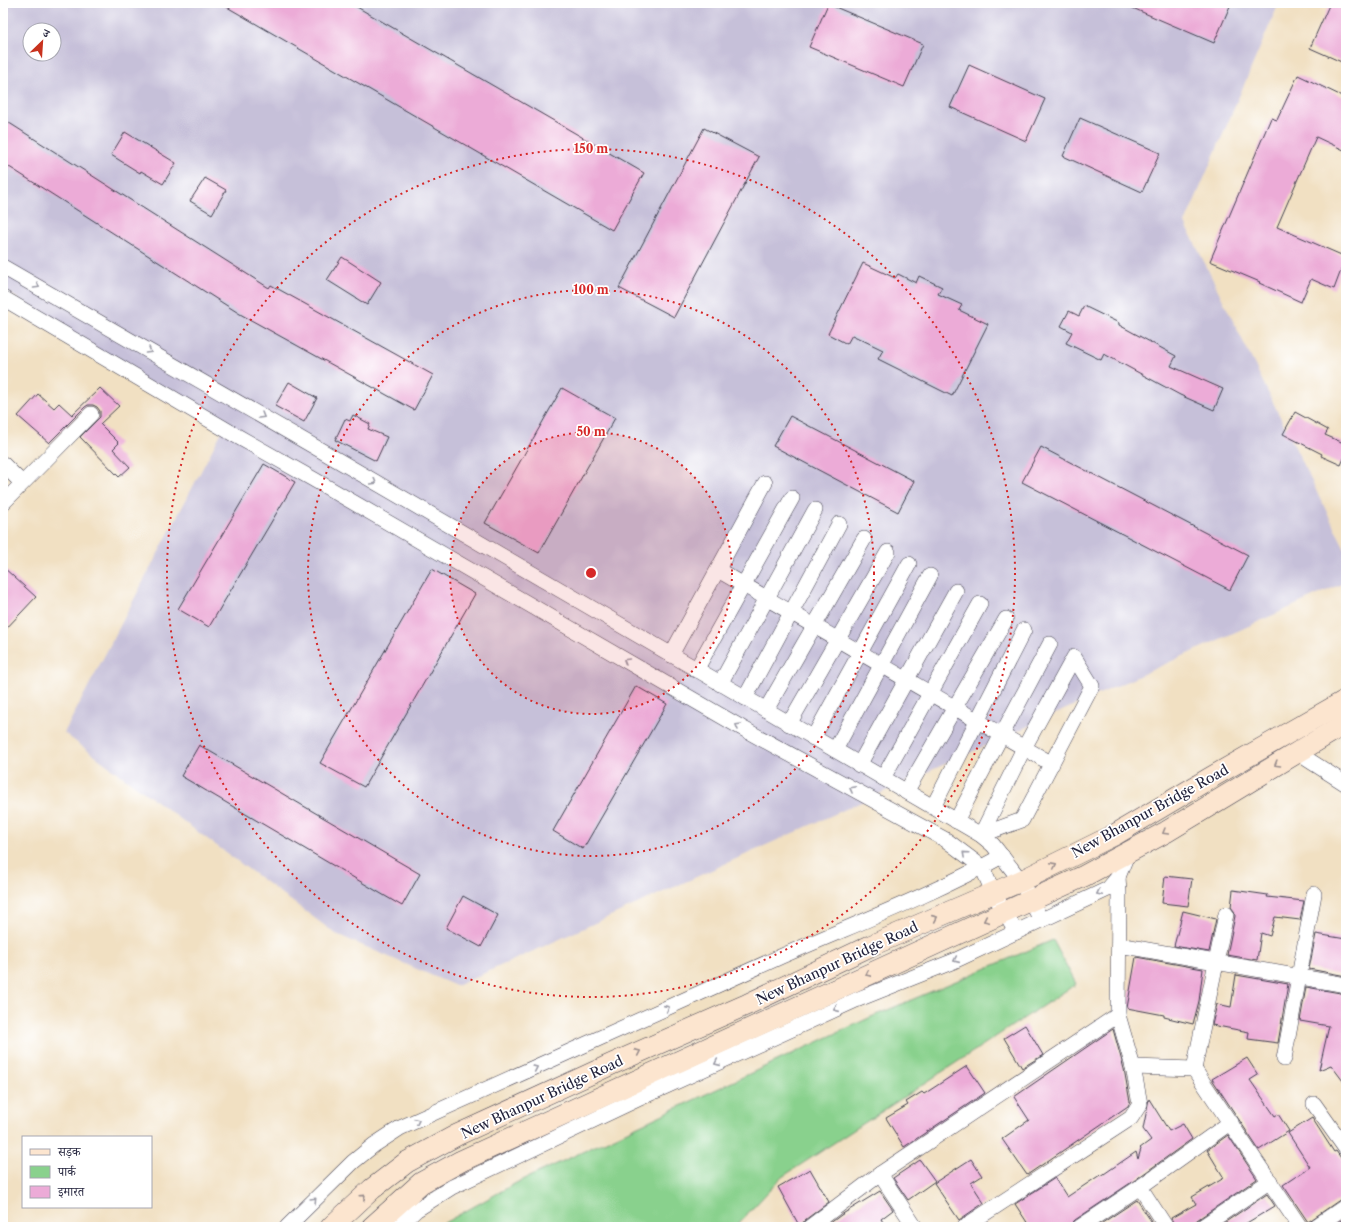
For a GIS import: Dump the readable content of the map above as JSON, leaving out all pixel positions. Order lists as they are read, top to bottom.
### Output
{
  "streets": {
    "street": ["New Bhanpur Bridge Road"]
  },
  "legend": ["सड़क", "पार्क", "इमारत"],
  "north": "top right",
  "rings": ["150 m", "100 m", "50 m"]
}
